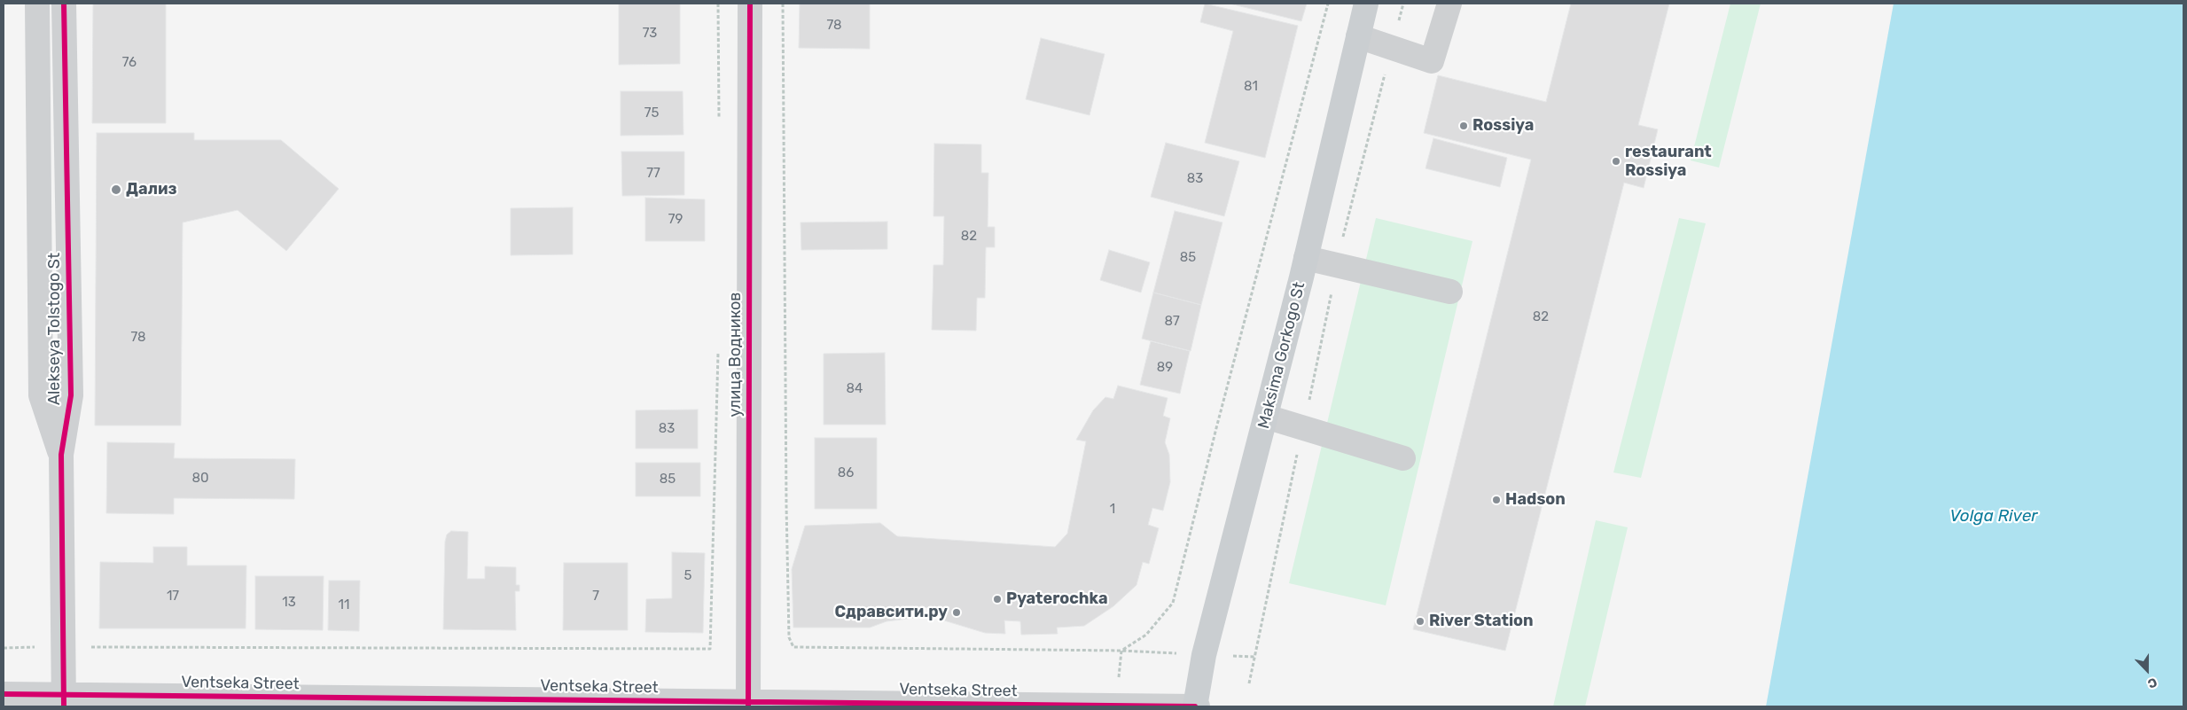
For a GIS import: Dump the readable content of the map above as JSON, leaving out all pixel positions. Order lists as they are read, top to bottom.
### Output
{
  "streets": {
    "main road": ["Maksima Gorkogo St"],
    "street": ["Alekseya Tolstogo St", "улица Водников", "Ventseka Street"]
  },
  "crossings": [
    ["Alekseya Tolstogo St", "Ventseka Street"],
    ["улица Водников", "Ventseka Street"],
    ["Maksima Gorkogo St", "Ventseka Street"]
  ],
  "water": ["Volga River"],
  "places": [
    "Rossiya",
    "restaurant Rossiya",
    "Дализ",
    "Hadson",
    "Pyaterochka",
    "Сдравсити.ру",
    "River Station"
  ],
  "house_numbers": [
    "78",
    "73",
    "76",
    "81",
    "75",
    "77",
    "83",
    "79",
    "82",
    "85",
    "82",
    "87",
    "78",
    "89",
    "84",
    "83",
    "86",
    "80",
    "85",
    "1",
    "5",
    "17",
    "7",
    "13",
    "11"
  ],
  "north": "bottom"
}
